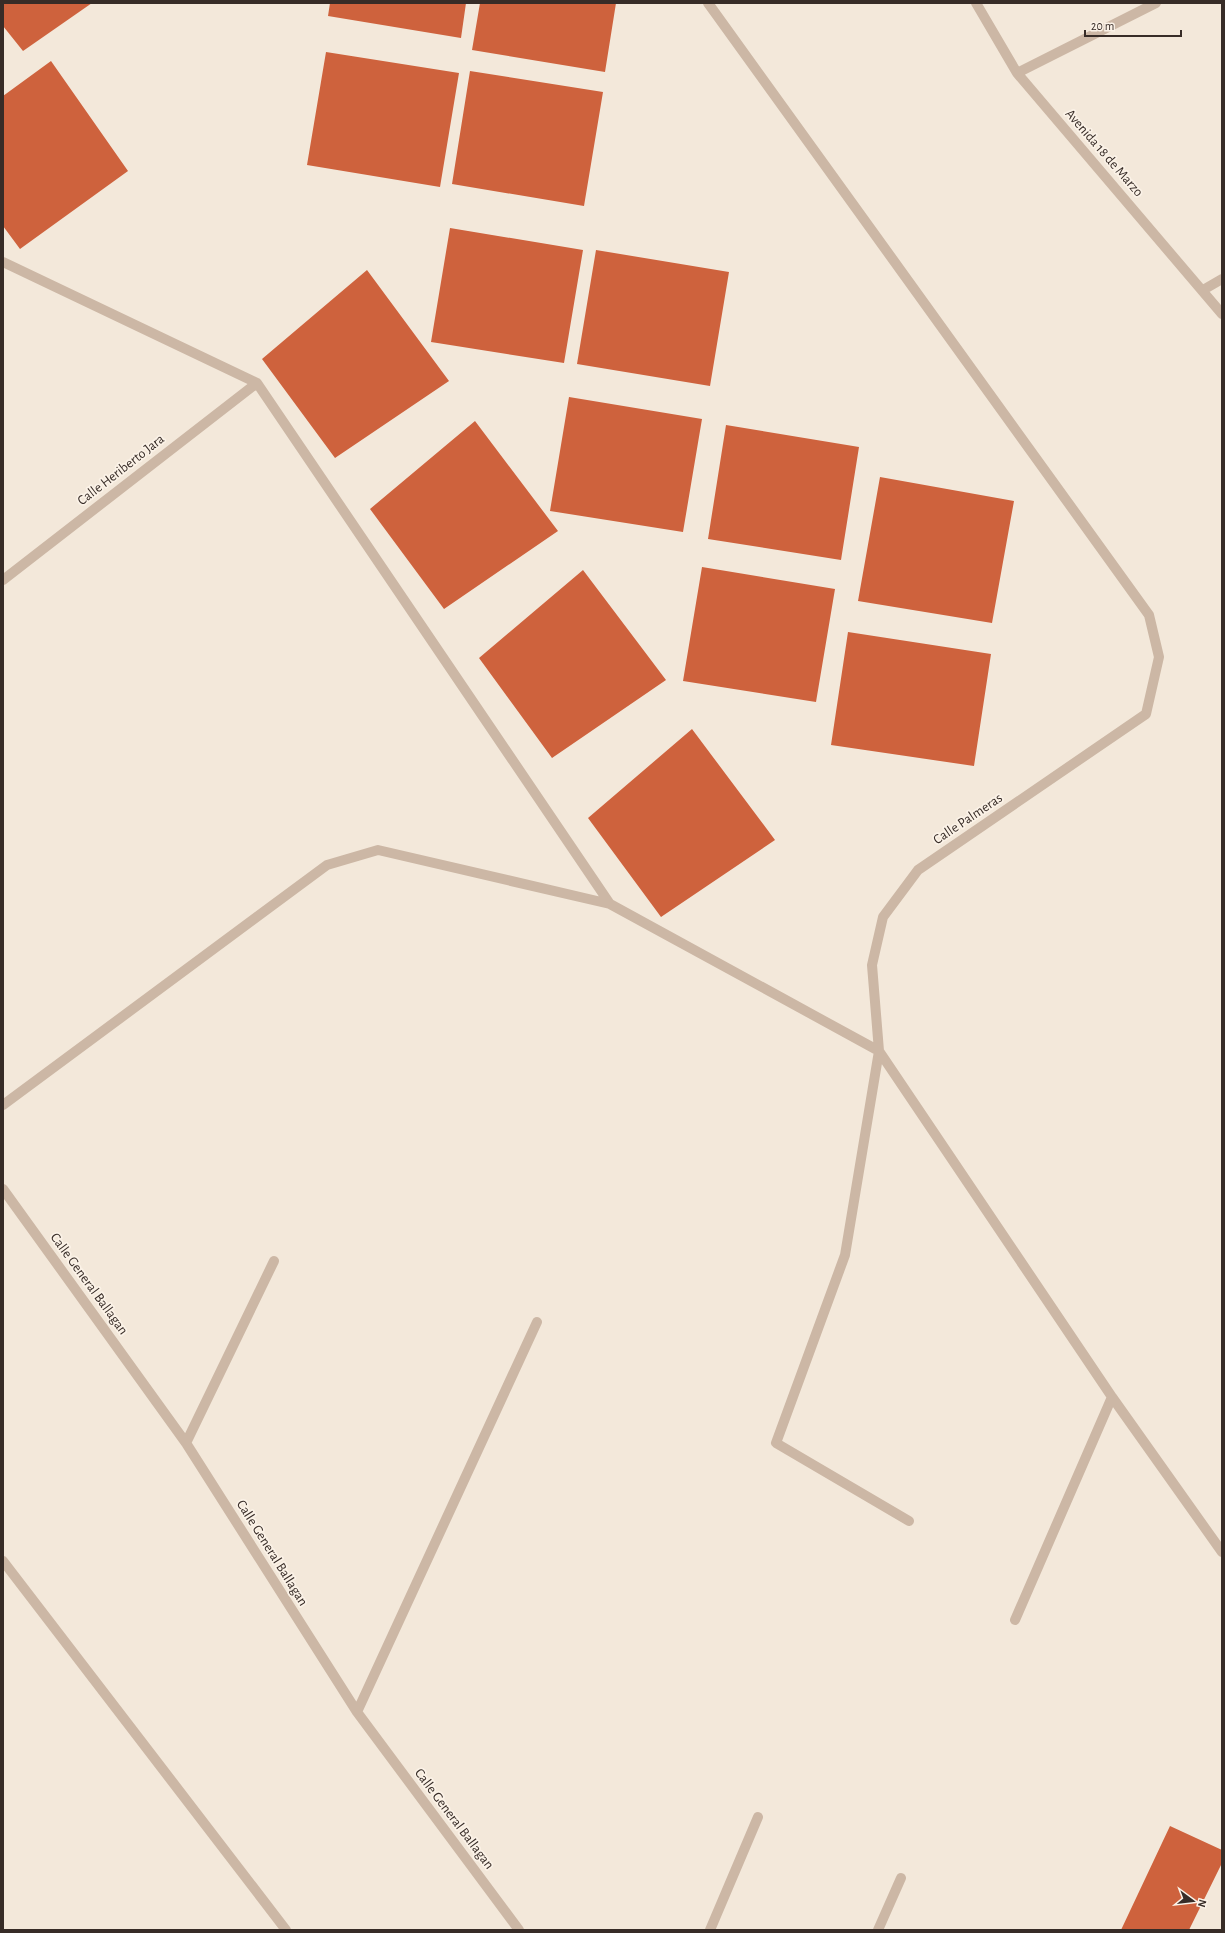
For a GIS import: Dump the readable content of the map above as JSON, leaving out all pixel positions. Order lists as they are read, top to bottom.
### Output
{
  "streets": {
    "street": [
      "Avenida 18 de Marzo",
      "Calle Heriberto Jara",
      "Calle Palmeras",
      "Calle General Ballagan"
    ]
  },
  "scale_bar": "20 m",
  "north": "right"
}
